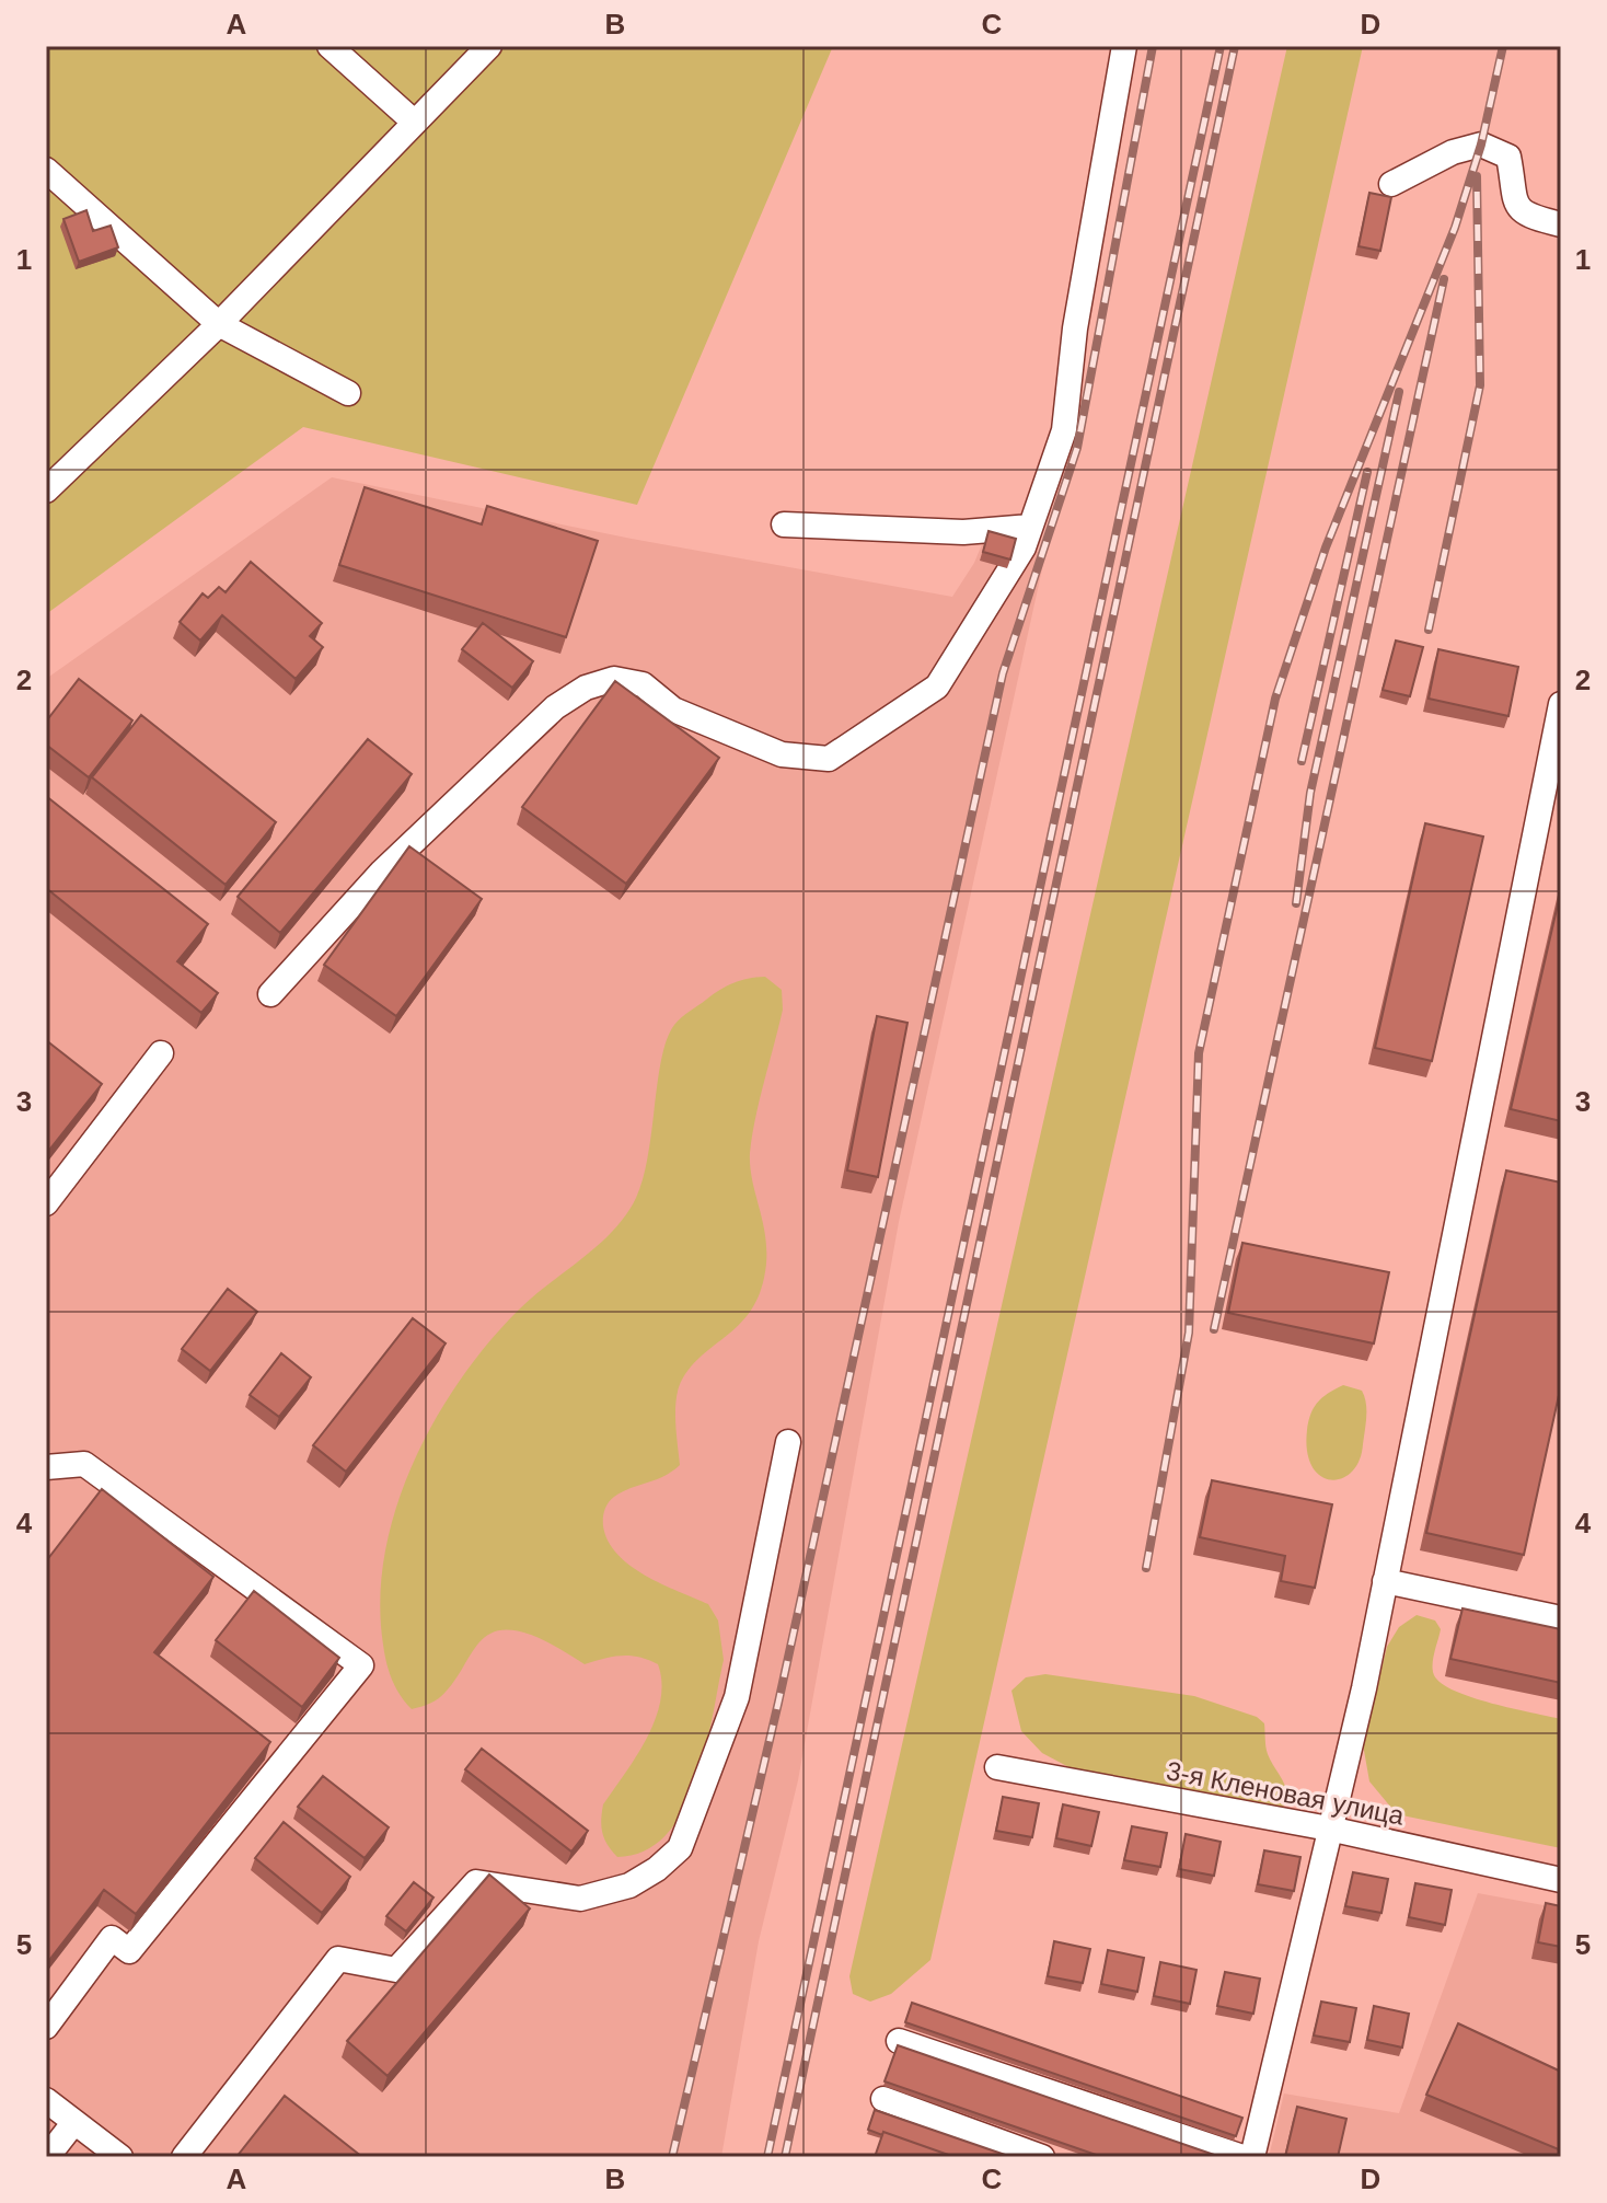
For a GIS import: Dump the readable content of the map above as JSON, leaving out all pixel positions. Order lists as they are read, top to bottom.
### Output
{
  "streets": {
    "street": ["3-я Кленовая улица"]
  },
  "grid": {
    "columns": [
      "A",
      "B",
      "C",
      "D"
    ],
    "rows": [
      "1",
      "2",
      "3",
      "4",
      "5"
    ]
  }
}
